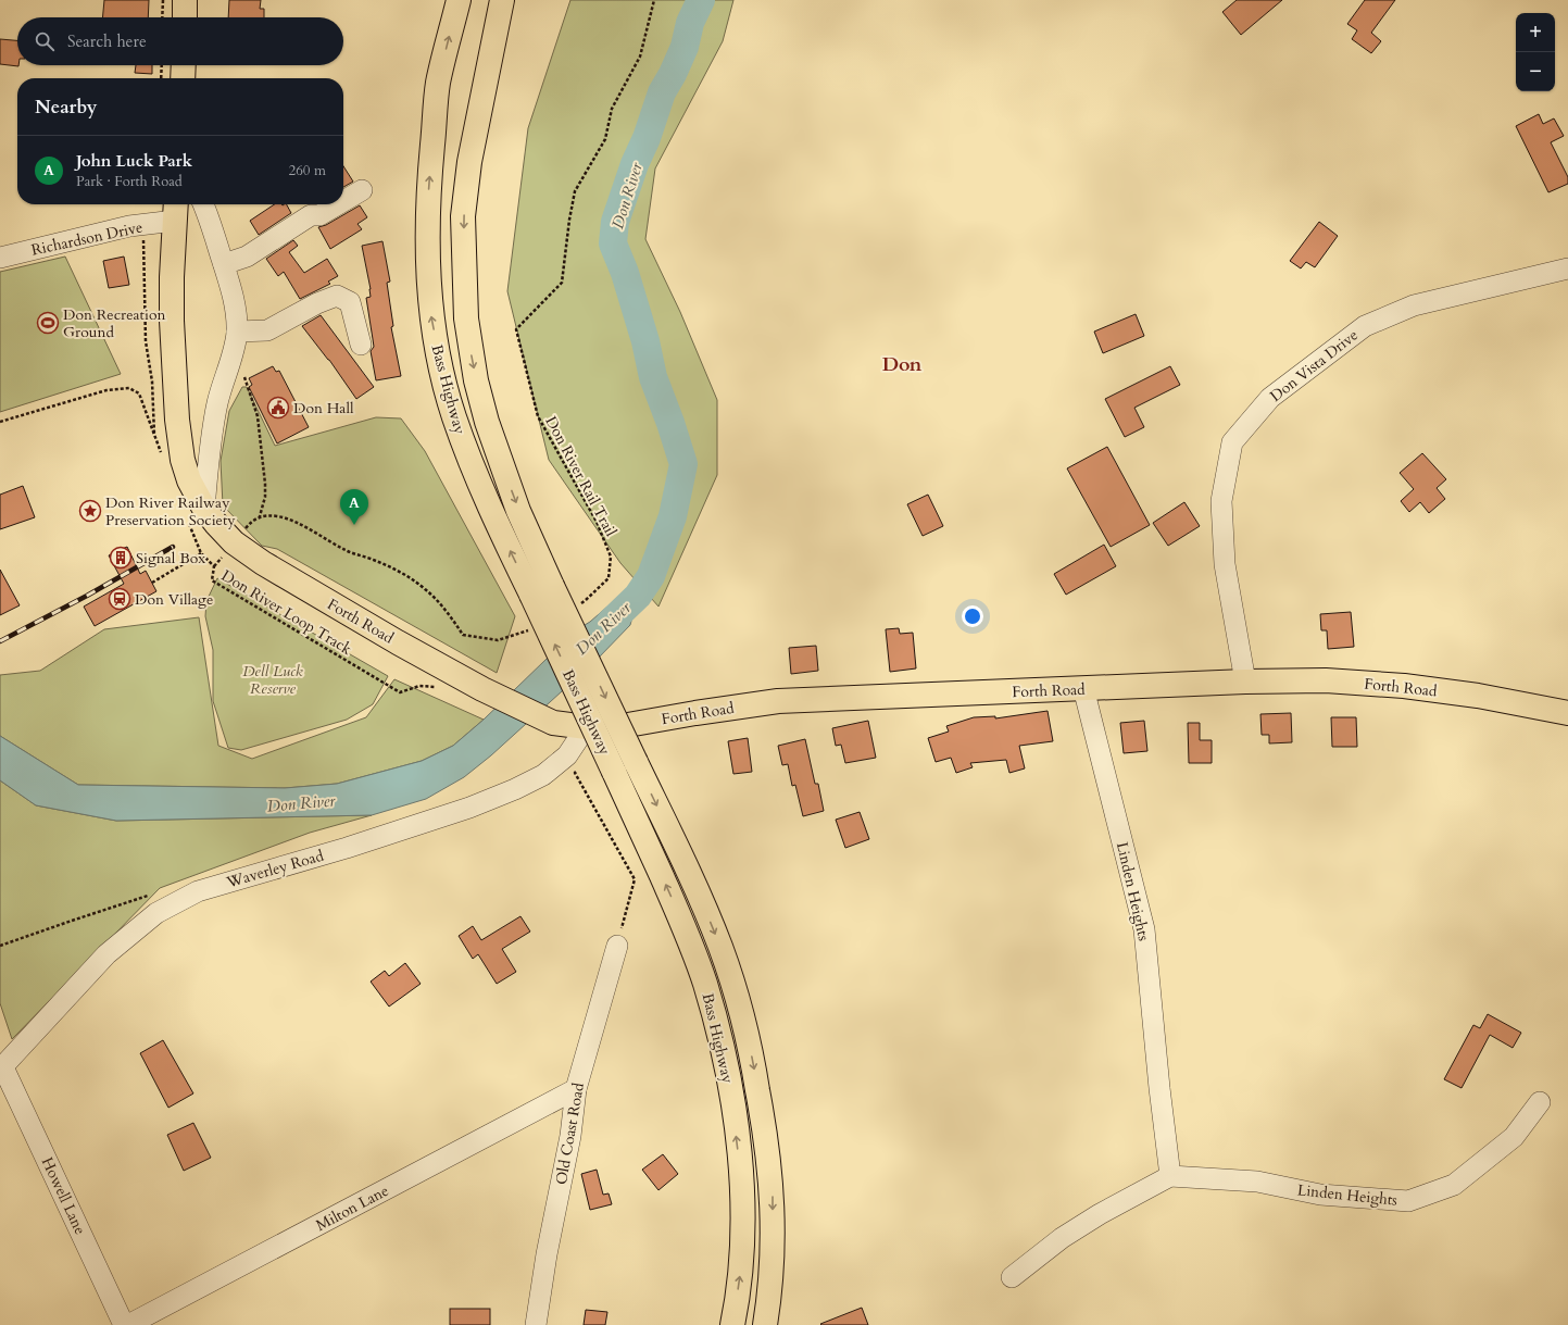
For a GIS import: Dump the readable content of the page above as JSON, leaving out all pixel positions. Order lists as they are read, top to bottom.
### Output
{
  "streets": {
    "main road": ["Bass Highway", "Forth Road"],
    "street": [
      "Richardson Drive",
      "Don Vista Drive",
      "Waverley Road",
      "Linden Heights",
      "Old Coast Road",
      "Howell Lane",
      "Milton Lane"
    ],
    "path": ["Don River Rail Trail", "Don River Loop Track"]
  },
  "crossings": [
    ["Richardson Drive", "Forth Road"],
    ["Don Vista Drive", "Forth Road"],
    ["Don River Loop Track", "Forth Road"],
    ["Forth Road", "Waverley Road"],
    ["Forth Road", "Linden Heights"],
    ["Waverley Road", "Howell Lane"],
    ["Old Coast Road", "Milton Lane"]
  ],
  "districts": ["Don"],
  "water": ["Don River"],
  "parks": ["Dell Luck Reserve"],
  "places": {
    "sports": ["Don Recreation Ground"],
    "public building": ["Don Hall"],
    "place": ["Don River Railway Preservation Society"],
    "building": ["Signal Box"],
    "station": ["Don Village"]
  },
  "page": {
    "map_buttons": ["+", "−"],
    "search": "Search here",
    "heading": "Nearby",
    "list": [
      {
        "mark": "A",
        "name": "John Luck Park",
        "note": "Park · Forth Road",
        "value": "260 m"
      }
    ],
    "pins": "A"
  }
}
